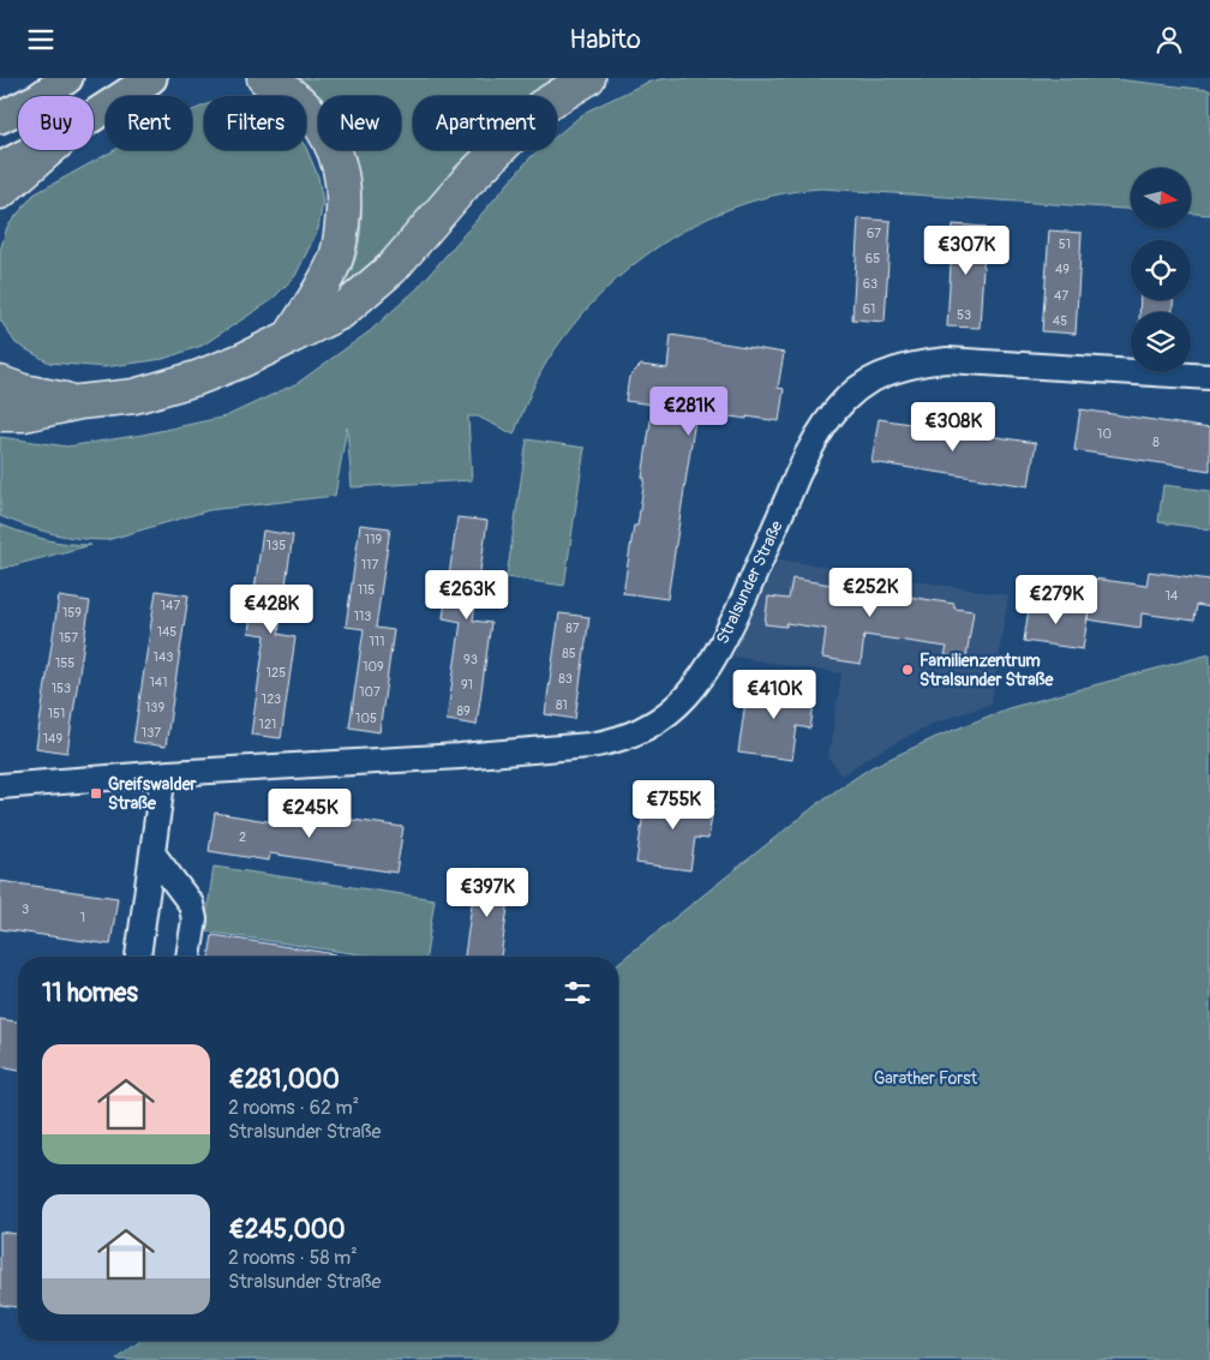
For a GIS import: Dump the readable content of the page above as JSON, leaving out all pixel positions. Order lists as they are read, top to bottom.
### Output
{
  "streets": {
    "street": ["Stralsunder Straße"]
  },
  "parks": ["Garather Forst"],
  "places": {
    "other": ["Familienzentrum Stralsunder Straße"],
    "transit": ["Greifswalder Straße"]
  },
  "house_numbers": [
    "67",
    "51",
    "65",
    "49",
    "63",
    "47",
    "61",
    "53",
    "45",
    "10",
    "8",
    "119",
    "135",
    "117",
    "115",
    "14",
    "147",
    "159",
    "113",
    "87",
    "145",
    "157",
    "111",
    "85",
    "143",
    "93",
    "155",
    "109",
    "125",
    "83",
    "141",
    "91",
    "153",
    "107",
    "123",
    "81",
    "139",
    "89",
    "151",
    "105",
    "121",
    "137",
    "149",
    "2",
    "3",
    "1"
  ],
  "north": "right",
  "page": {
    "header": "Habito",
    "chip": [
      "Buy",
      "Rent",
      "Filters",
      "New",
      "Apartment"
    ],
    "price": [
      "€307K",
      "€281K",
      "€308K",
      "€252K",
      "€263K",
      "€279K",
      "€428K",
      "€410K",
      "€755K",
      "€245K",
      "€397K"
    ],
    "heading": "11 homes",
    "list": [
      {
        "name": "€281,000",
        "note": "2 rooms · 62 m² · Stralsunder Straße"
      },
      {
        "name": "€245,000",
        "note": "2 rooms · 58 m² · Stralsunder Straße"
      }
    ]
  }
}
